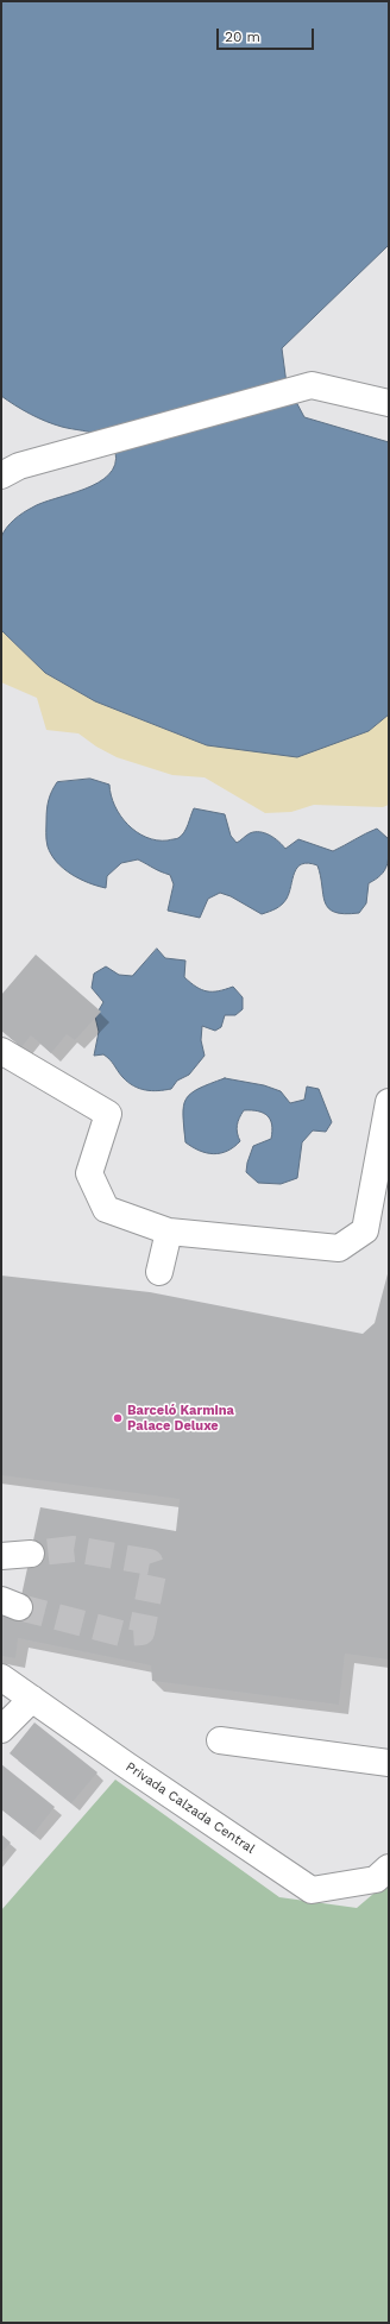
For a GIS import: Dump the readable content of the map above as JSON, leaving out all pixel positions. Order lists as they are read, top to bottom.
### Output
{
  "streets": {
    "street": ["Privada Calzada Central"]
  },
  "places": ["Barceló Karmina Palace Deluxe"],
  "scale_bar": "20 m"
}
